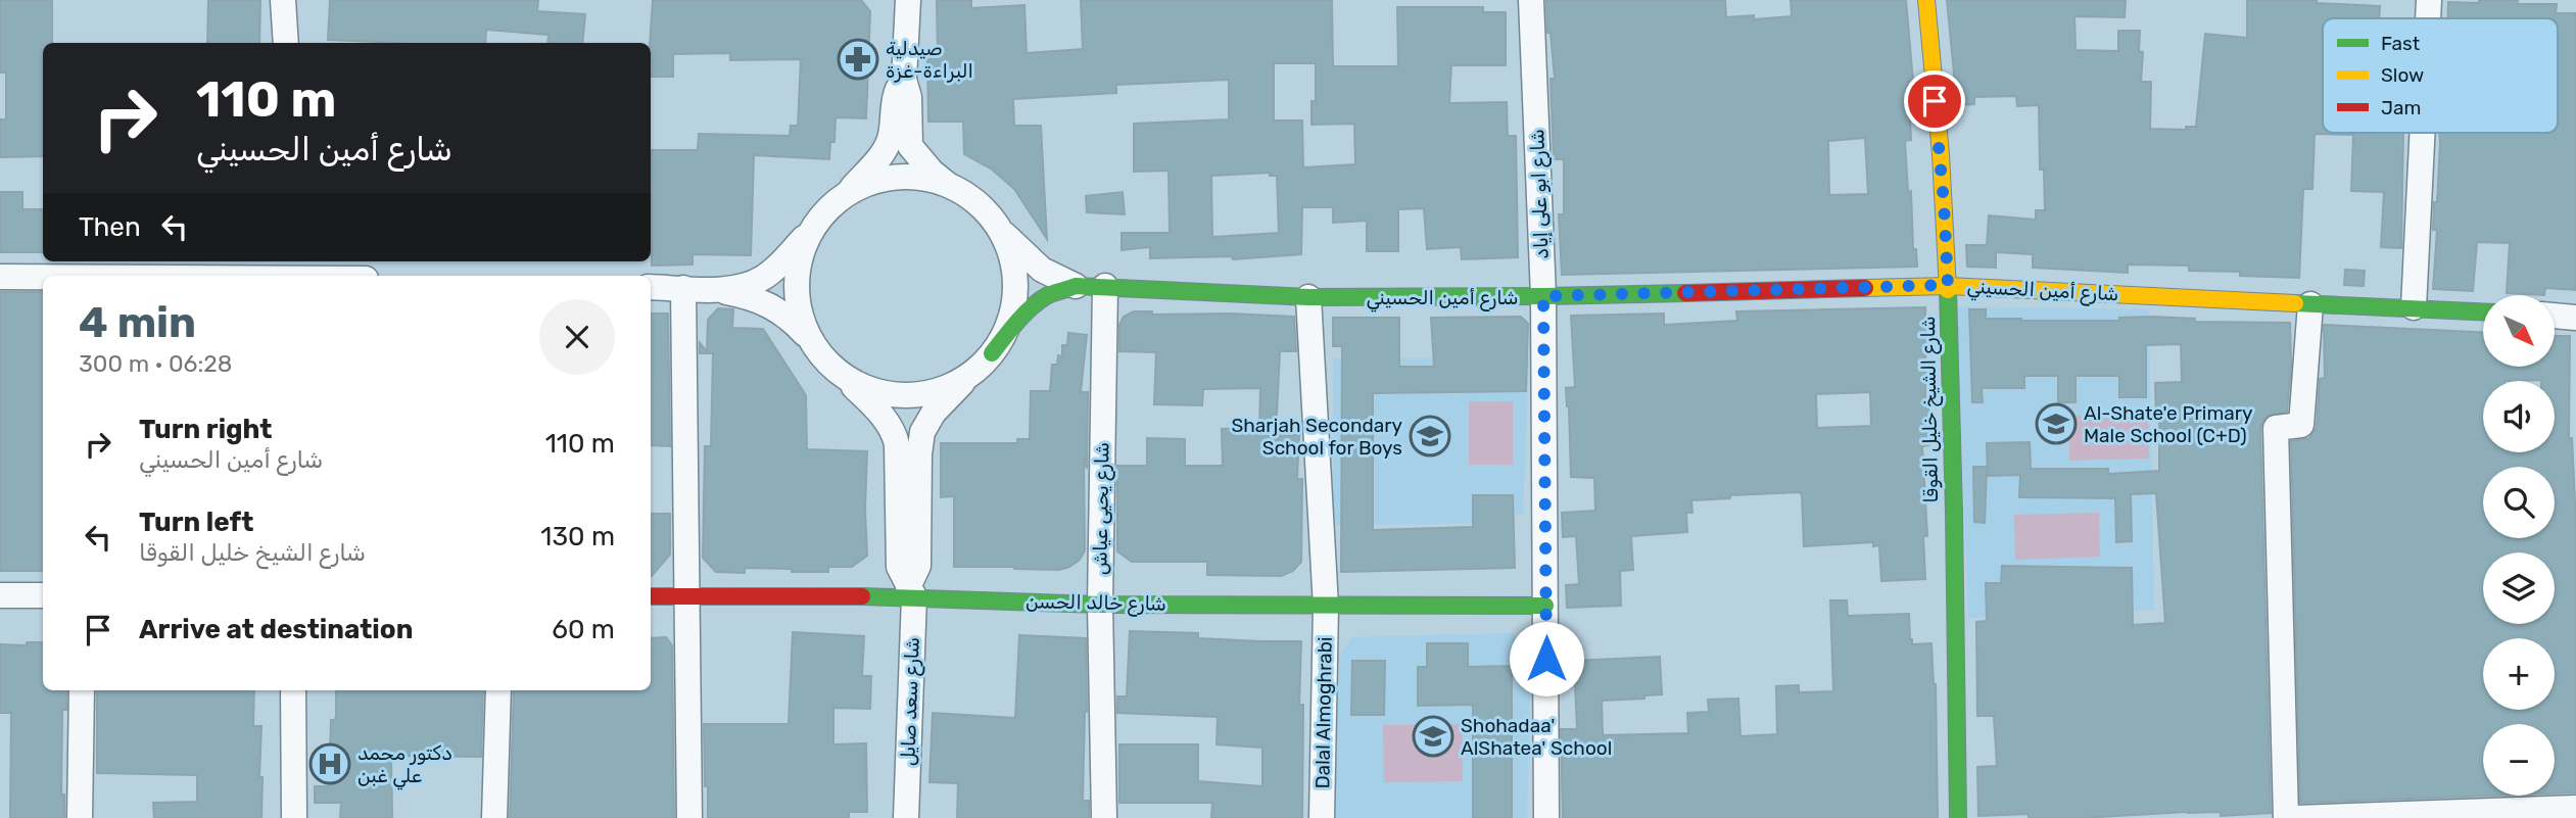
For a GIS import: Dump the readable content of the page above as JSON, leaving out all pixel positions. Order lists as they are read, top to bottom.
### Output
{
  "streets": {
    "street": [
      "شارع ابو على إياد",
      "شارع أمين الحسيني",
      "شارع الشيخ خليل القوقا",
      "شارع يحيى عياش",
      "شارع خالد الحسن",
      "شارع سعد صايل",
      "Dalal Almoghrabi"
    ]
  },
  "crossings": [
    ["شارع ابو على إياد", "شارع أمين الحسيني"],
    ["شارع ابو على إياد", "شارع خالد الحسن"],
    ["شارع أمين الحسيني", "شارع الشيخ خليل القوقا"],
    ["شارع أمين الحسيني", "شارع يحيى عياش"],
    ["شارع أمين الحسيني", "شارع سعد صايل"],
    ["شارع أمين الحسيني", "Dalal Almoghrabi"],
    ["شارع يحيى عياش", "شارع خالد الحسن"],
    ["شارع خالد الحسن", "شارع سعد صايل"],
    ["شارع خالد الحسن", "Dalal Almoghrabi"]
  ],
  "places": {
    "pharmacy": ["صيدلية البراءة-غزة"],
    "school or university": ["Al-Shate'e Primary Male School (C+D)", "Sharjah Secondary School for Boys", "Shohadaa' AlShatea' School"],
    "hospital": ["دكتور محمد علي غبن"]
  },
  "legend": ["Fast", "Slow", "Jam"],
  "north": "bottom right",
  "page": {
    "turn": ["110 m", "شارع أمين الحسيني"],
    "then": "Then",
    "heading": ["4 min", "300 m · 06:28"],
    "map_buttons": ["+", "−"],
    "list": [
      {
        "name": "Turn right",
        "note": "شارع أمين الحسيني",
        "value": "110 m"
      },
      {
        "name": "Turn left",
        "note": "شارع الشيخ خليل القوقا",
        "value": "130 m"
      },
      {
        "name": "Arrive at destination",
        "value": "60 m"
      }
    ]
  }
}
